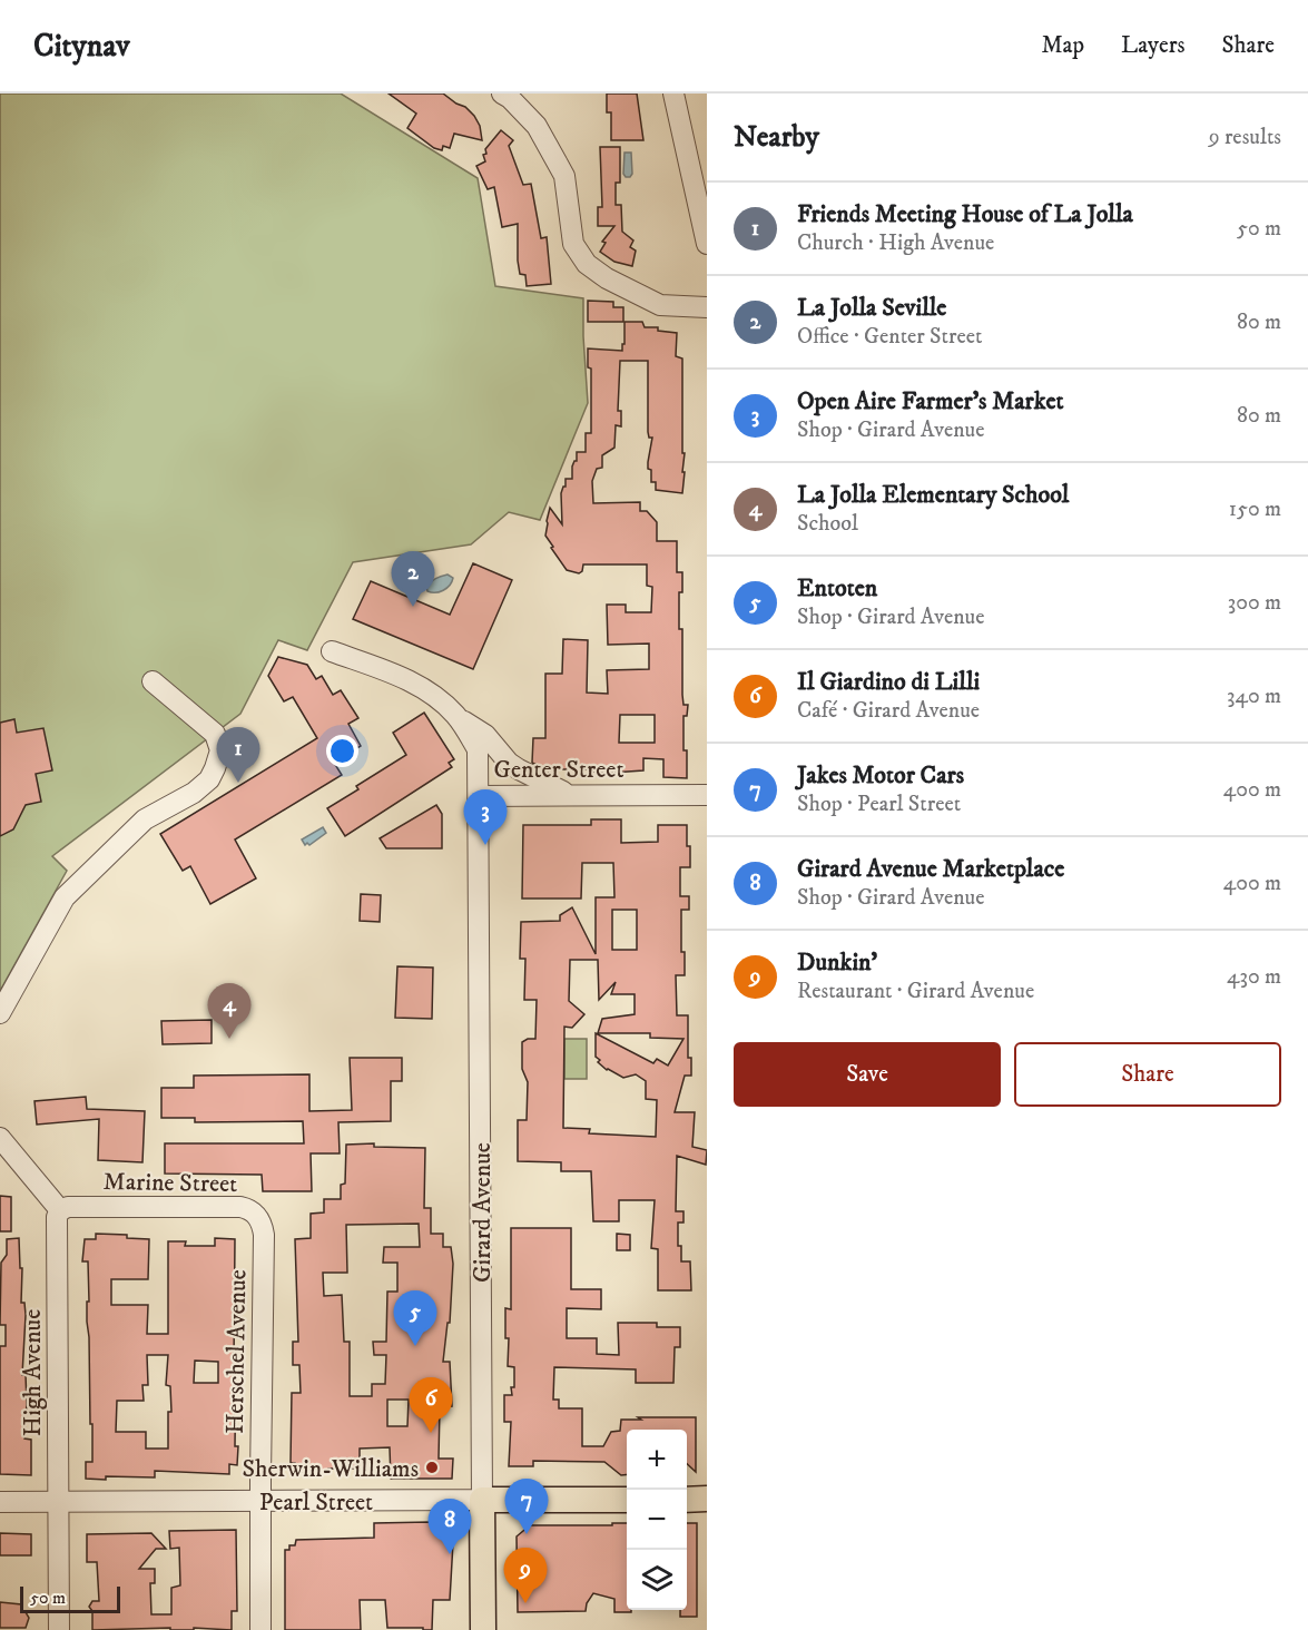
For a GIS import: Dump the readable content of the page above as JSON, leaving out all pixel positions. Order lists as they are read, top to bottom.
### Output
{
  "streets": {
    "main road": ["Girard Avenue", "Pearl Street"],
    "street": [
      "Genter Street",
      "Marine Street",
      "Herschel Avenue",
      "High Avenue"
    ]
  },
  "crossings": [
    ["Genter Street", "Girard Avenue"],
    ["Marine Street", "Herschel Avenue"],
    ["Marine Street", "High Avenue"],
    ["Girard Avenue", "Pearl Street"],
    ["Herschel Avenue", "Pearl Street"],
    ["High Avenue", "Pearl Street"]
  ],
  "places": ["Sherwin-Williams"],
  "scale_bar": "50 m",
  "page": {
    "header": "Citynav",
    "nav": ["Map", "Layers", "Share"],
    "heading": ["Nearby", "9 results"],
    "list": [
      {
        "mark": "1",
        "name": "Friends Meeting House of La Jolla",
        "note": "Church · High Avenue",
        "value": "50 m"
      },
      {
        "mark": "2",
        "name": "La Jolla Seville",
        "note": "Office · Genter Street",
        "value": "80 m"
      },
      {
        "mark": "3",
        "name": "Open Aire Farmer’s Market",
        "note": "Shop · Girard Avenue",
        "value": "80 m"
      },
      {
        "mark": "4",
        "name": "La Jolla Elementary School",
        "note": "School",
        "value": "150 m"
      },
      {
        "mark": "5",
        "name": "Entoten",
        "note": "Shop · Girard Avenue",
        "value": "300 m"
      },
      {
        "mark": "6",
        "name": "Il Giardino di Lilli",
        "note": "Café · Girard Avenue",
        "value": "340 m"
      },
      {
        "mark": "7",
        "name": "Jakes Motor Cars",
        "note": "Shop · Pearl Street",
        "value": "400 m"
      },
      {
        "mark": "8",
        "name": "Girard Avenue Marketplace",
        "note": "Shop · Girard Avenue",
        "value": "400 m"
      },
      {
        "mark": "9",
        "name": "Dunkin'",
        "note": "Restaurant · Girard Avenue",
        "value": "430 m"
      }
    ],
    "pins": [
      "2",
      "1",
      "3",
      "4",
      "5",
      "6",
      "7",
      "8",
      "9"
    ],
    "buttons": ["Save", "Share"],
    "map_buttons": ["+", "−"],
    "scale": "50 m"
  }
}
